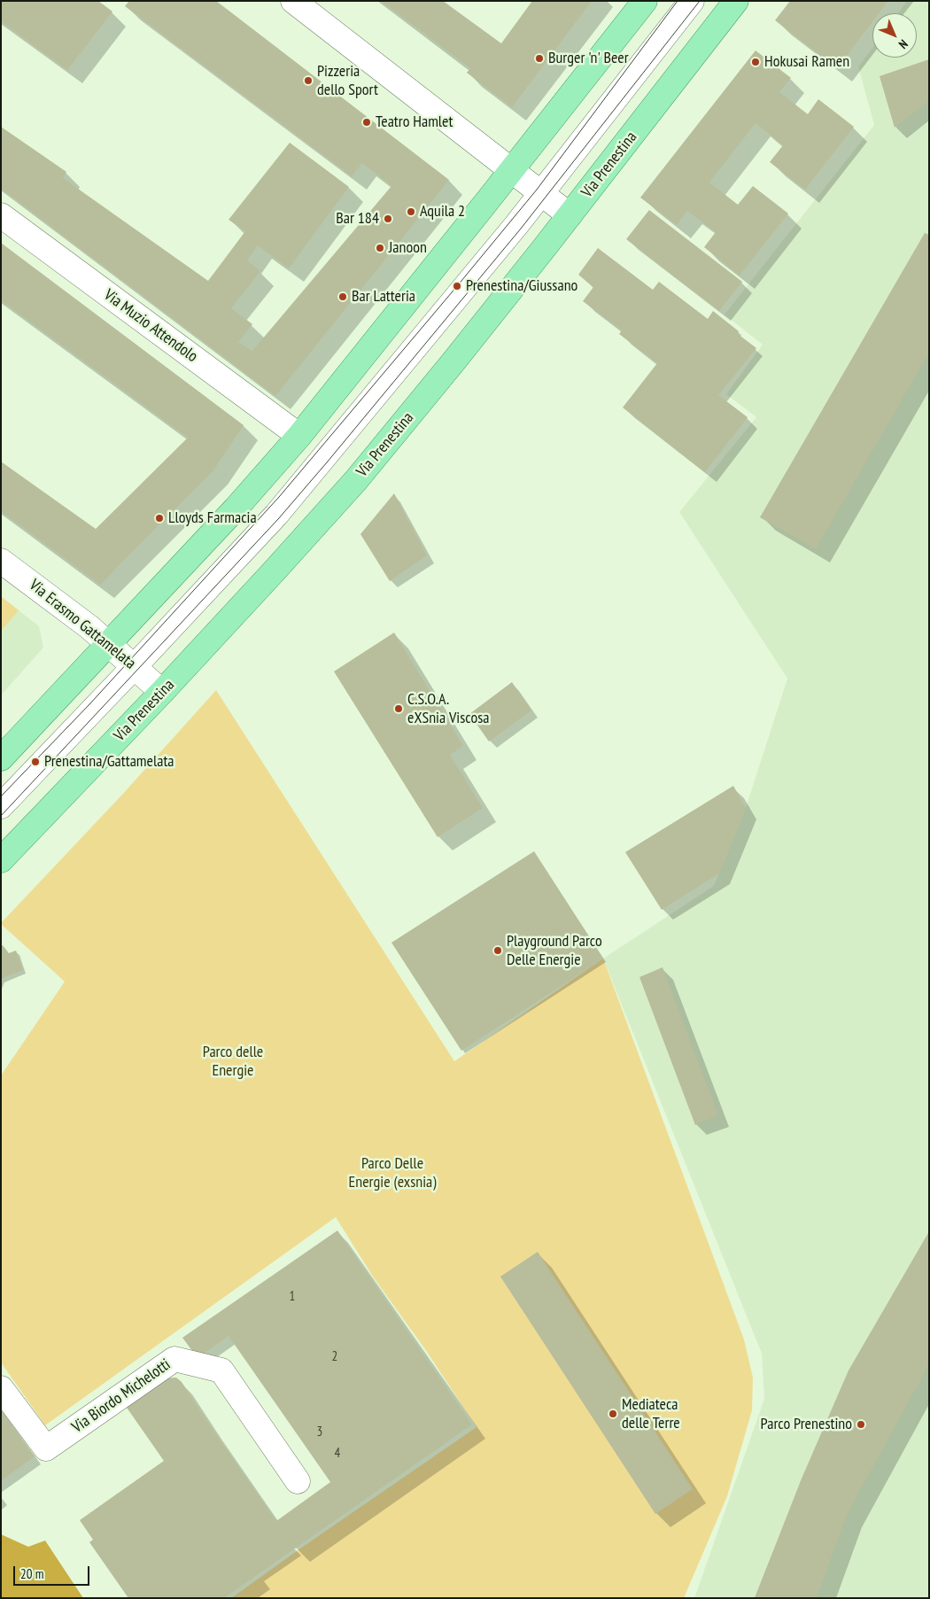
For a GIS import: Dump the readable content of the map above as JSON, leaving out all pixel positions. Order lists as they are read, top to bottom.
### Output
{
  "streets": {
    "main road": ["Via Prenestina"],
    "street": ["Via Muzio Attendolo", "Via Erasmo Gattamelata", "Via Biordo Michelotti"]
  },
  "crossings": [
    ["Via Prenestina", "Via Erasmo Gattamelata"]
  ],
  "parks": ["Parco delle Energie", "Parco Delle Energie (exsnia)"],
  "places": [
    "Burger 'n' Beer",
    "Hokusai Ramen",
    "Pizzeria dello Sport",
    "Teatro Hamlet",
    "Aquila 2",
    "Bar 184",
    "Janoon",
    "Prenestina/Giussano",
    "Bar Latteria",
    "Lloyds Farmacia",
    "C.S.O.A. eXSnia Viscosa",
    "Prenestina/Gattamelata",
    "Playground Parco Delle Energie",
    "Mediateca delle Terre",
    "Parco Prenestino"
  ],
  "house_numbers": [
    "1",
    "2",
    "3",
    "4"
  ],
  "scale_bar": "20 m",
  "north": "bottom right"
}
